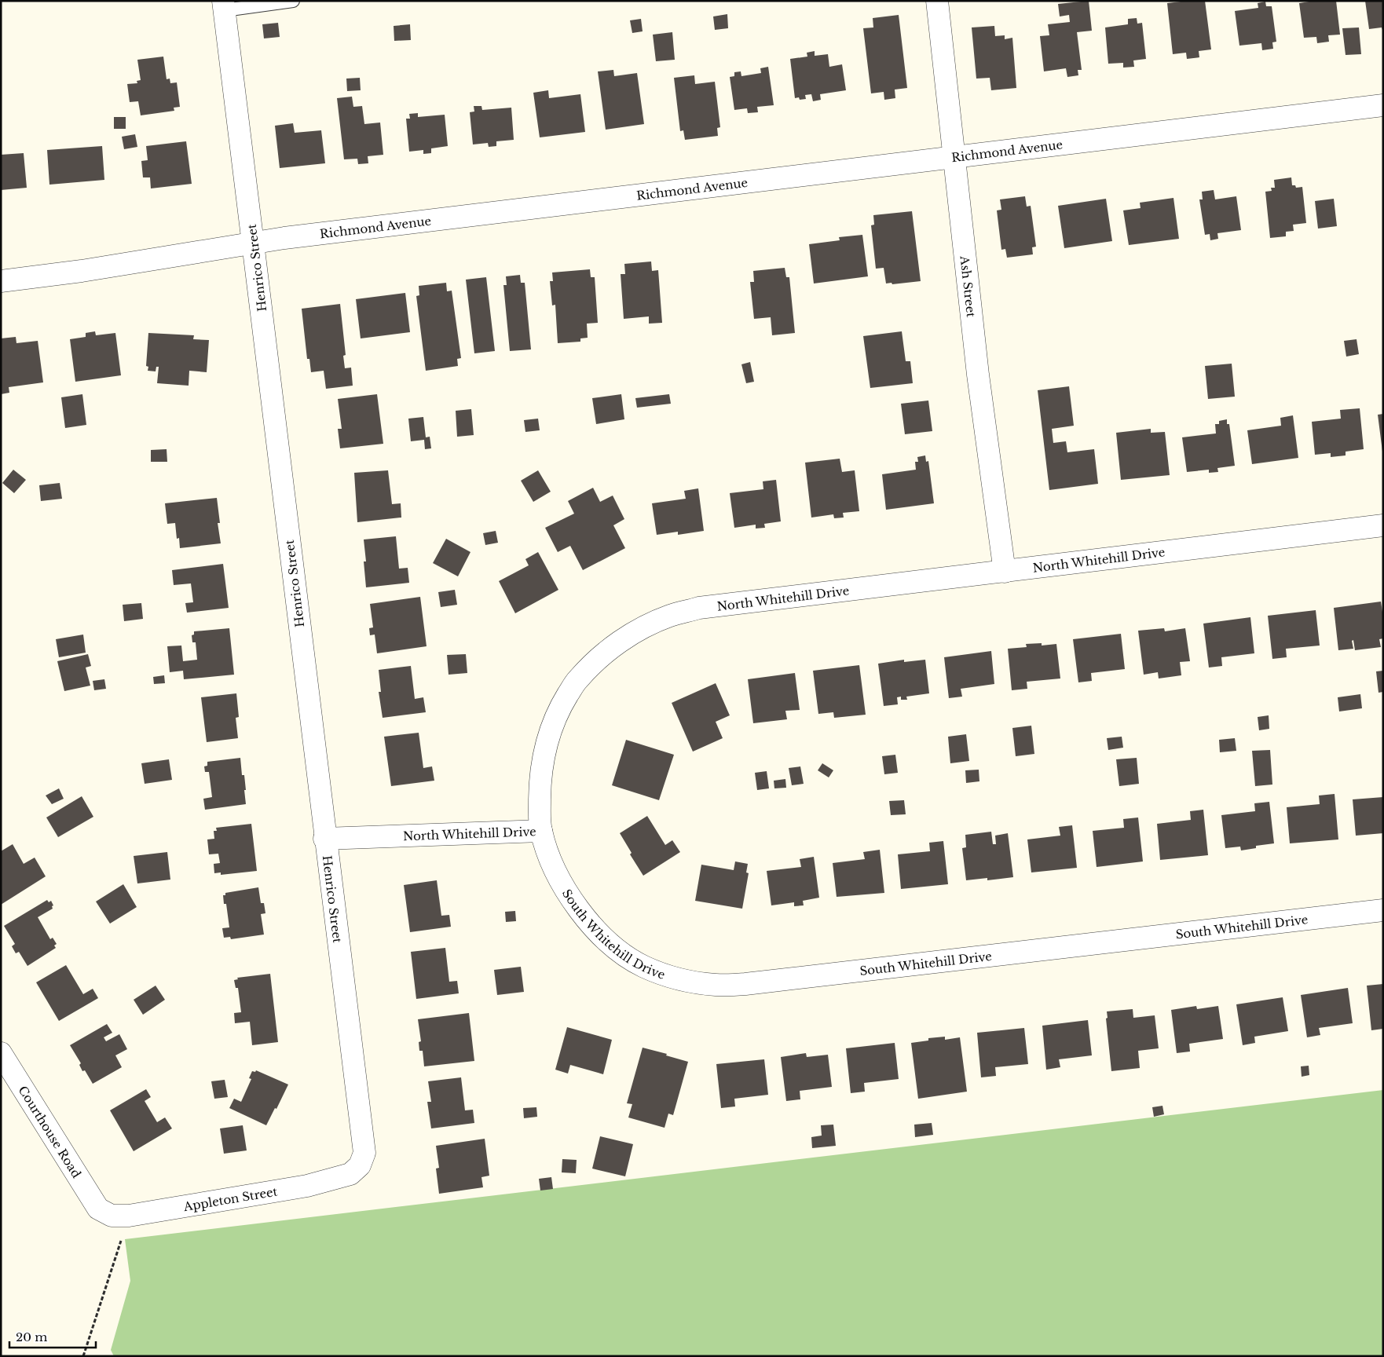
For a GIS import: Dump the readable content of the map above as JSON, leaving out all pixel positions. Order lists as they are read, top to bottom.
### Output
{
  "streets": {
    "street": [
      "Richmond Avenue",
      "Henrico Street",
      "Ash Street",
      "North Whitehill Drive",
      "South Whitehill Drive",
      "Courthouse Road",
      "Appleton Street"
    ]
  },
  "crossings": [
    ["Richmond Avenue", "Henrico Street"],
    ["Richmond Avenue", "Ash Street"],
    ["Henrico Street", "North Whitehill Drive"],
    ["Henrico Street", "Appleton Street"],
    ["Ash Street", "North Whitehill Drive"],
    ["North Whitehill Drive", "South Whitehill Drive"],
    ["Courthouse Road", "Appleton Street"]
  ],
  "scale_bar": "20 m"
}
